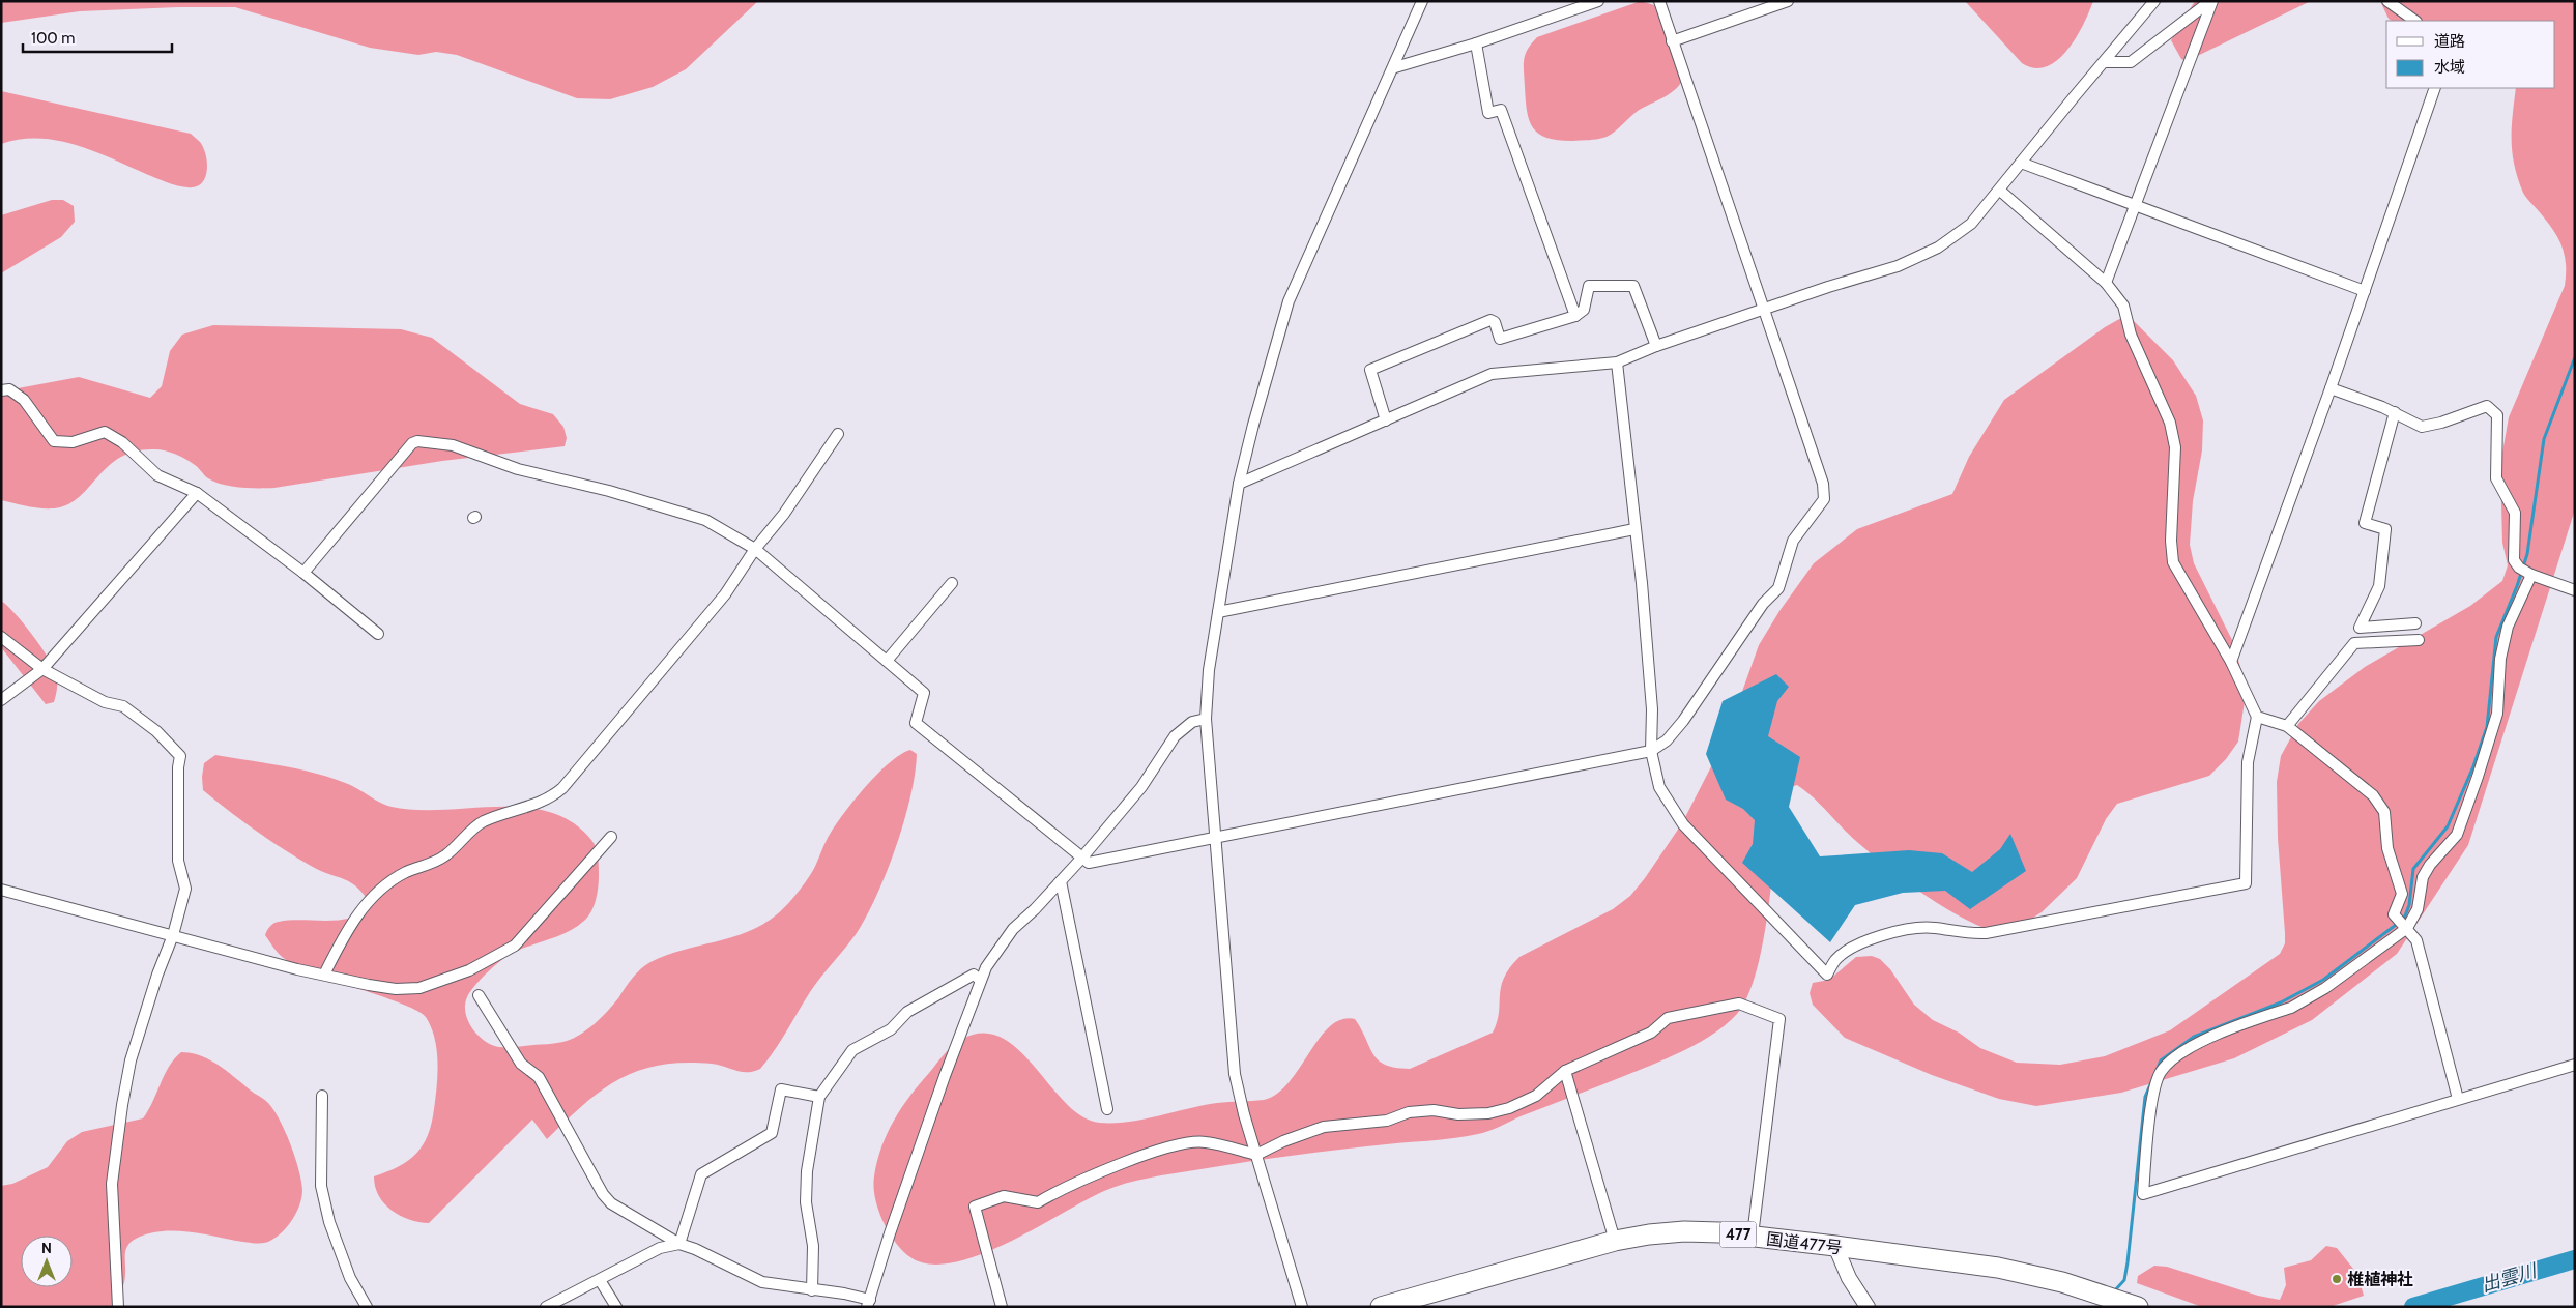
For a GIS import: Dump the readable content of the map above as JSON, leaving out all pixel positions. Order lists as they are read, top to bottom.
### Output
{
  "streets": {
    "highway": ["477", "国道477号"]
  },
  "water": ["出雲川"],
  "places": ["椎植神社"],
  "legend": ["道路", "水域"],
  "scale_bar": "100 m",
  "north": "top"
}
